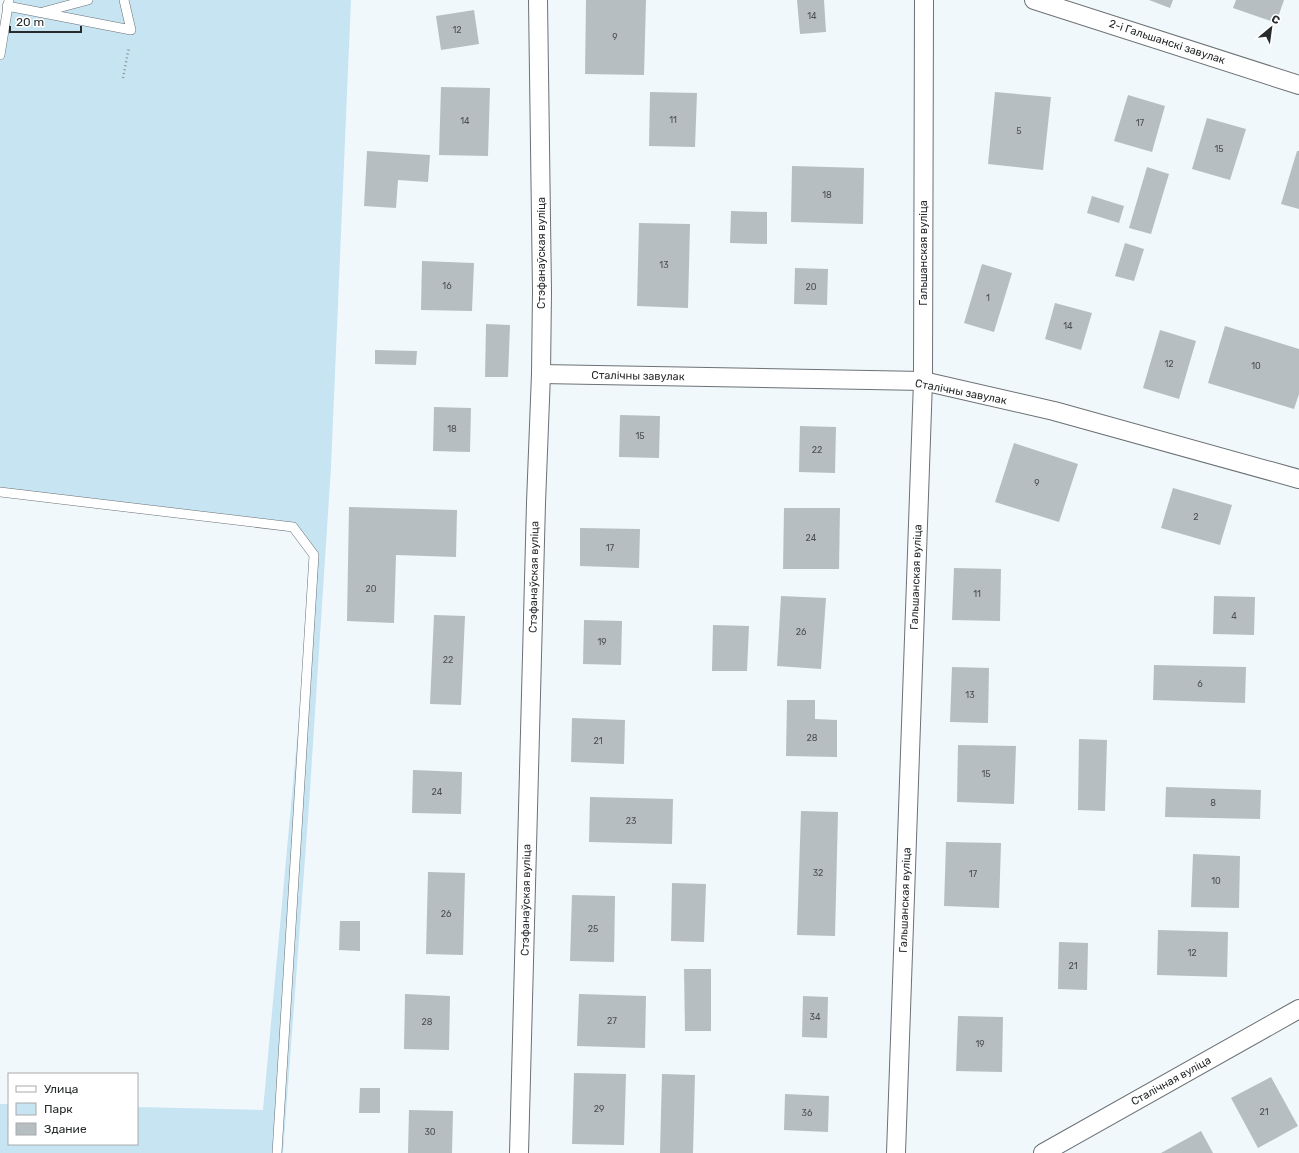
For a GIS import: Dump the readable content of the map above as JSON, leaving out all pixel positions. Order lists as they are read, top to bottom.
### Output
{
  "streets": {
    "street": [
      "2-і Гальшанскі завулак",
      "Стэфанаўская вуліца",
      "Гальшанская вуліца",
      "Сталічны завулак",
      "Сталічная вуліца"
    ]
  },
  "crossings": [
    ["Стэфанаўская вуліца", "Сталічны завулак"],
    ["Гальшанская вуліца", "Сталічны завулак"]
  ],
  "house_numbers": [
    "14",
    "12",
    "9",
    "11",
    "14",
    "17",
    "5",
    "15",
    "18",
    "13",
    "16",
    "20",
    "1",
    "14",
    "12",
    "10",
    "18",
    "15",
    "22",
    "9",
    "2",
    "24",
    "17",
    "20",
    "11",
    "4",
    "26",
    "19",
    "22",
    "6",
    "13",
    "28",
    "21",
    "15",
    "24",
    "8",
    "23",
    "32",
    "17",
    "10",
    "26",
    "25",
    "12",
    "21",
    "34",
    "27",
    "28",
    "19",
    "29",
    "21",
    "36",
    "30"
  ],
  "legend": ["Улица", "Парк", "Здание"],
  "scale_bar": "20 m",
  "north": "top right"
}
